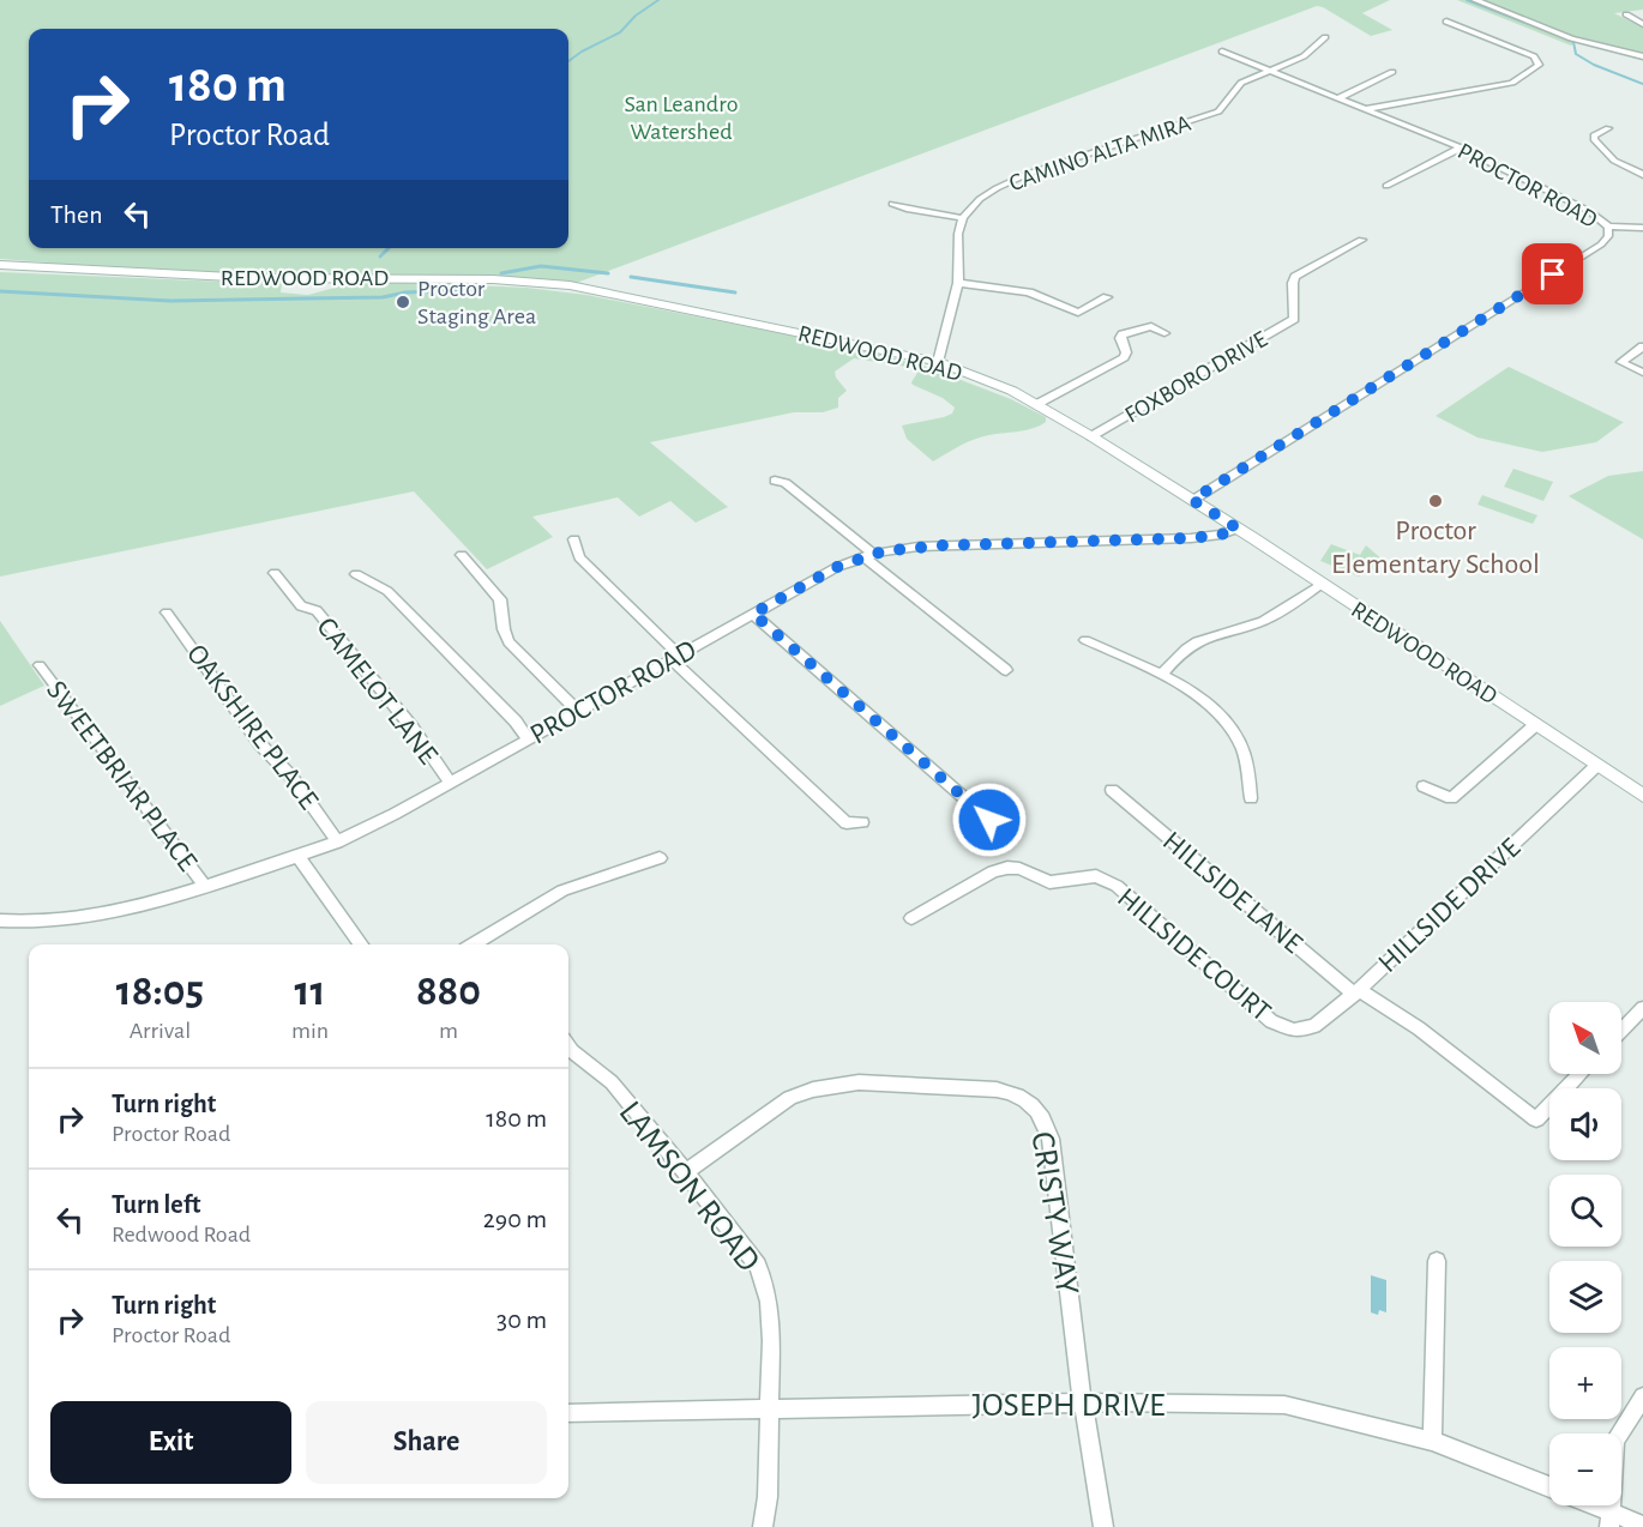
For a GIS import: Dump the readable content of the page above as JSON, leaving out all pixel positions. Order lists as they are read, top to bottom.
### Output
{
  "streets": {
    "main road": ["REDWOOD ROAD"],
    "street": [
      "CAMINO ALTA MIRA",
      "PROCTOR ROAD",
      "FOXBORO DRIVE",
      "CAMELOT LANE",
      "OAKSHIRE PLACE",
      "SWEETBRIAR PLACE",
      "HILLSIDE LANE",
      "HILLSIDE DRIVE",
      "HILLSIDE COURT",
      "LAMSON ROAD",
      "CRISTY WAY",
      "JOSEPH DRIVE"
    ]
  },
  "crossings": [
    ["CAMINO ALTA MIRA", "PROCTOR ROAD"],
    ["PROCTOR ROAD", "REDWOOD ROAD"],
    ["PROCTOR ROAD", "CAMELOT LANE"],
    ["PROCTOR ROAD", "OAKSHIRE PLACE"],
    ["PROCTOR ROAD", "SWEETBRIAR PLACE"],
    ["REDWOOD ROAD", "FOXBORO DRIVE"],
    ["REDWOOD ROAD", "HILLSIDE DRIVE"],
    ["HILLSIDE LANE", "HILLSIDE DRIVE"],
    ["HILLSIDE DRIVE", "HILLSIDE COURT"],
    ["LAMSON ROAD", "CRISTY WAY"],
    ["LAMSON ROAD", "JOSEPH DRIVE"],
    ["CRISTY WAY", "JOSEPH DRIVE"]
  ],
  "parks": ["San Leandro Watershed"],
  "places": ["Proctor Staging Area", "Proctor Elementary School"],
  "north": "top left",
  "page": {
    "turn": ["180 m", "Proctor Road"],
    "then": "Then",
    "eta": [
      "18:05",
      "Arrival",
      "11",
      "min",
      "880",
      "m"
    ],
    "map_buttons": ["+", "−"],
    "list": [
      {
        "name": "Turn right",
        "note": "Proctor Road",
        "value": "180 m"
      },
      {
        "name": "Turn left",
        "note": "Redwood Road",
        "value": "290 m"
      },
      {
        "name": "Turn right",
        "note": "Proctor Road",
        "value": "30 m"
      }
    ],
    "buttons": ["Exit", "Share"]
  }
}
